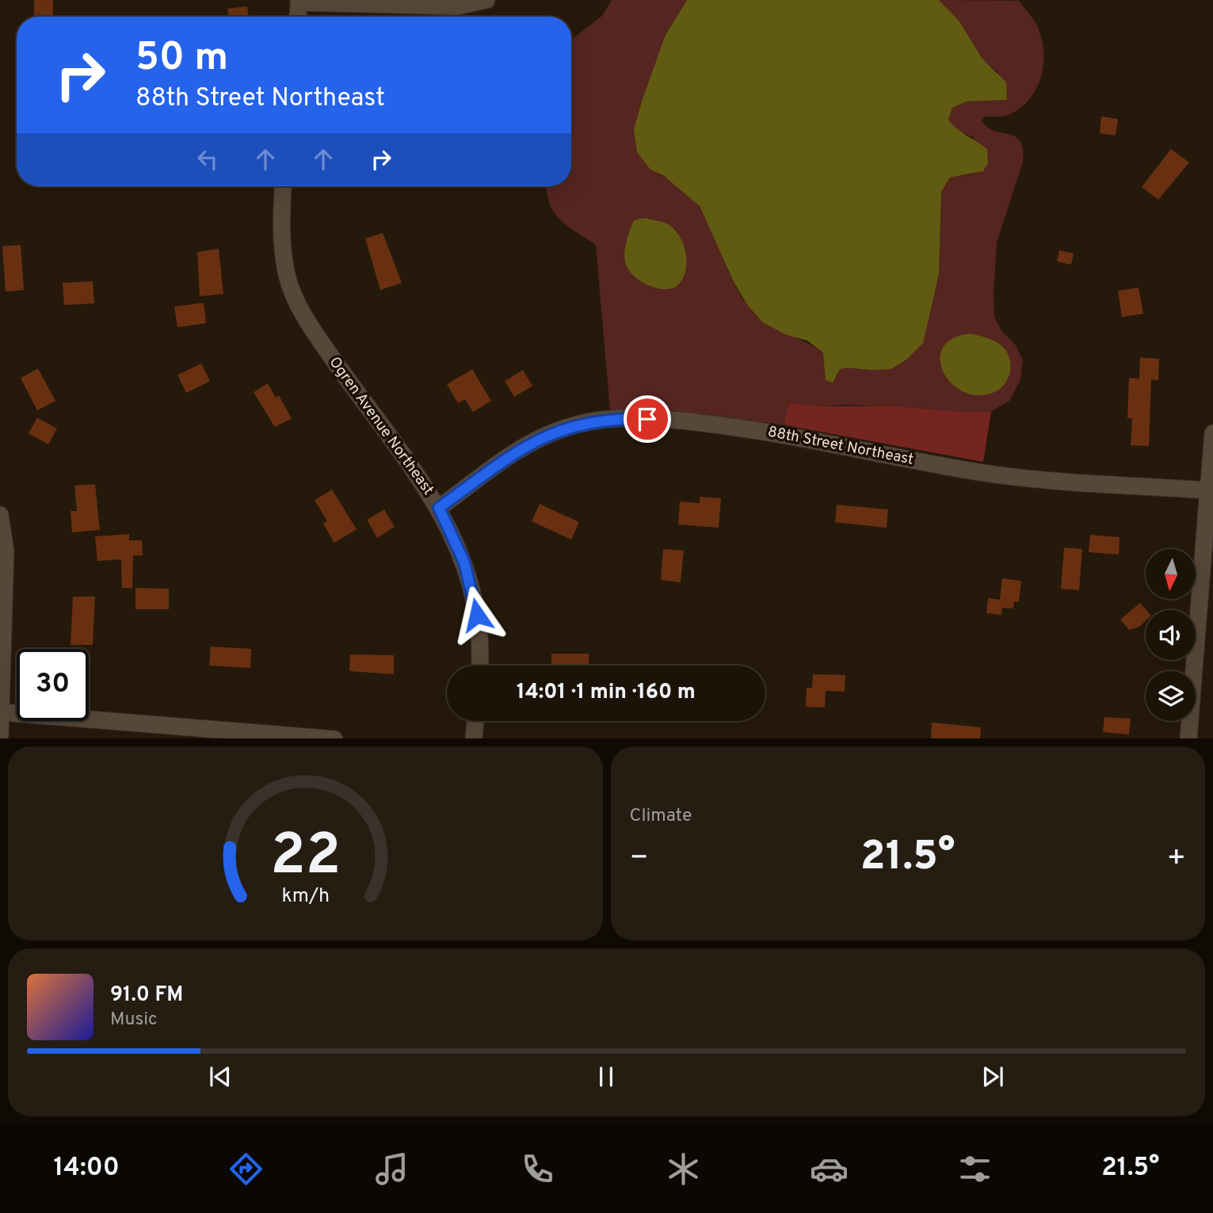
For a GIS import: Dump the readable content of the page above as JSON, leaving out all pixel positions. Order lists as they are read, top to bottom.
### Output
{
  "streets": {
    "street": ["Ogren Avenue Northeast", "88th Street Northeast"]
  },
  "crossings": [
    ["Ogren Avenue Northeast", "88th Street Northeast"]
  ],
  "north": "bottom",
  "page": {
    "turn": ["50 m", "88th Street Northeast"],
    "limit": "30",
    "trip": "14:01 · 1 min · 160 m",
    "tile": "Climate",
    "heat": ["−", "21.5°", "+"],
    "song": ["91.0 FM", "Music"],
    "tabs": ["14:00", "21.5°"],
    "gauge": ["22", "km/h"]
  }
}
